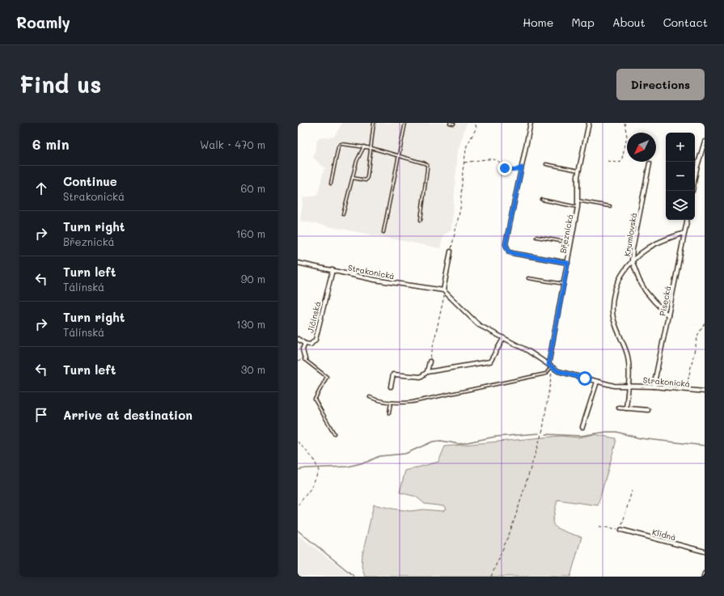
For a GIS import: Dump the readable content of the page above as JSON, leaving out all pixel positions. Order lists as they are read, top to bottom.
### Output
{
  "streets": {
    "street": [
      "Březnická",
      "Krumlovská",
      "Strakonická",
      "Písecká",
      "Jičínská",
      "Klidná"
    ]
  },
  "crossings": [
    ["Březnická", "Strakonická"],
    ["Krumlovská", "Písecká"],
    ["Strakonická", "Písecká"],
    ["Strakonická", "Jičínská"]
  ],
  "north": "bottom left",
  "page": {
    "header": "Roamly",
    "nav": [
      "Home",
      "Map",
      "About",
      "Contact"
    ],
    "buttons": "Directions",
    "title": "Find us",
    "heading": ["6 min", "Walk · 470 m"],
    "map_buttons": ["+", "−"],
    "list": [
      ["Continue", "Strakonická", "60 m"],
      ["Turn right", "Březnická", "160 m"],
      ["Turn left", "Tálínská", "90 m"],
      ["Turn right", "Tálínská", "130 m"],
      ["Turn left", "30 m"],
      "Arrive at destination"
    ]
  }
}
